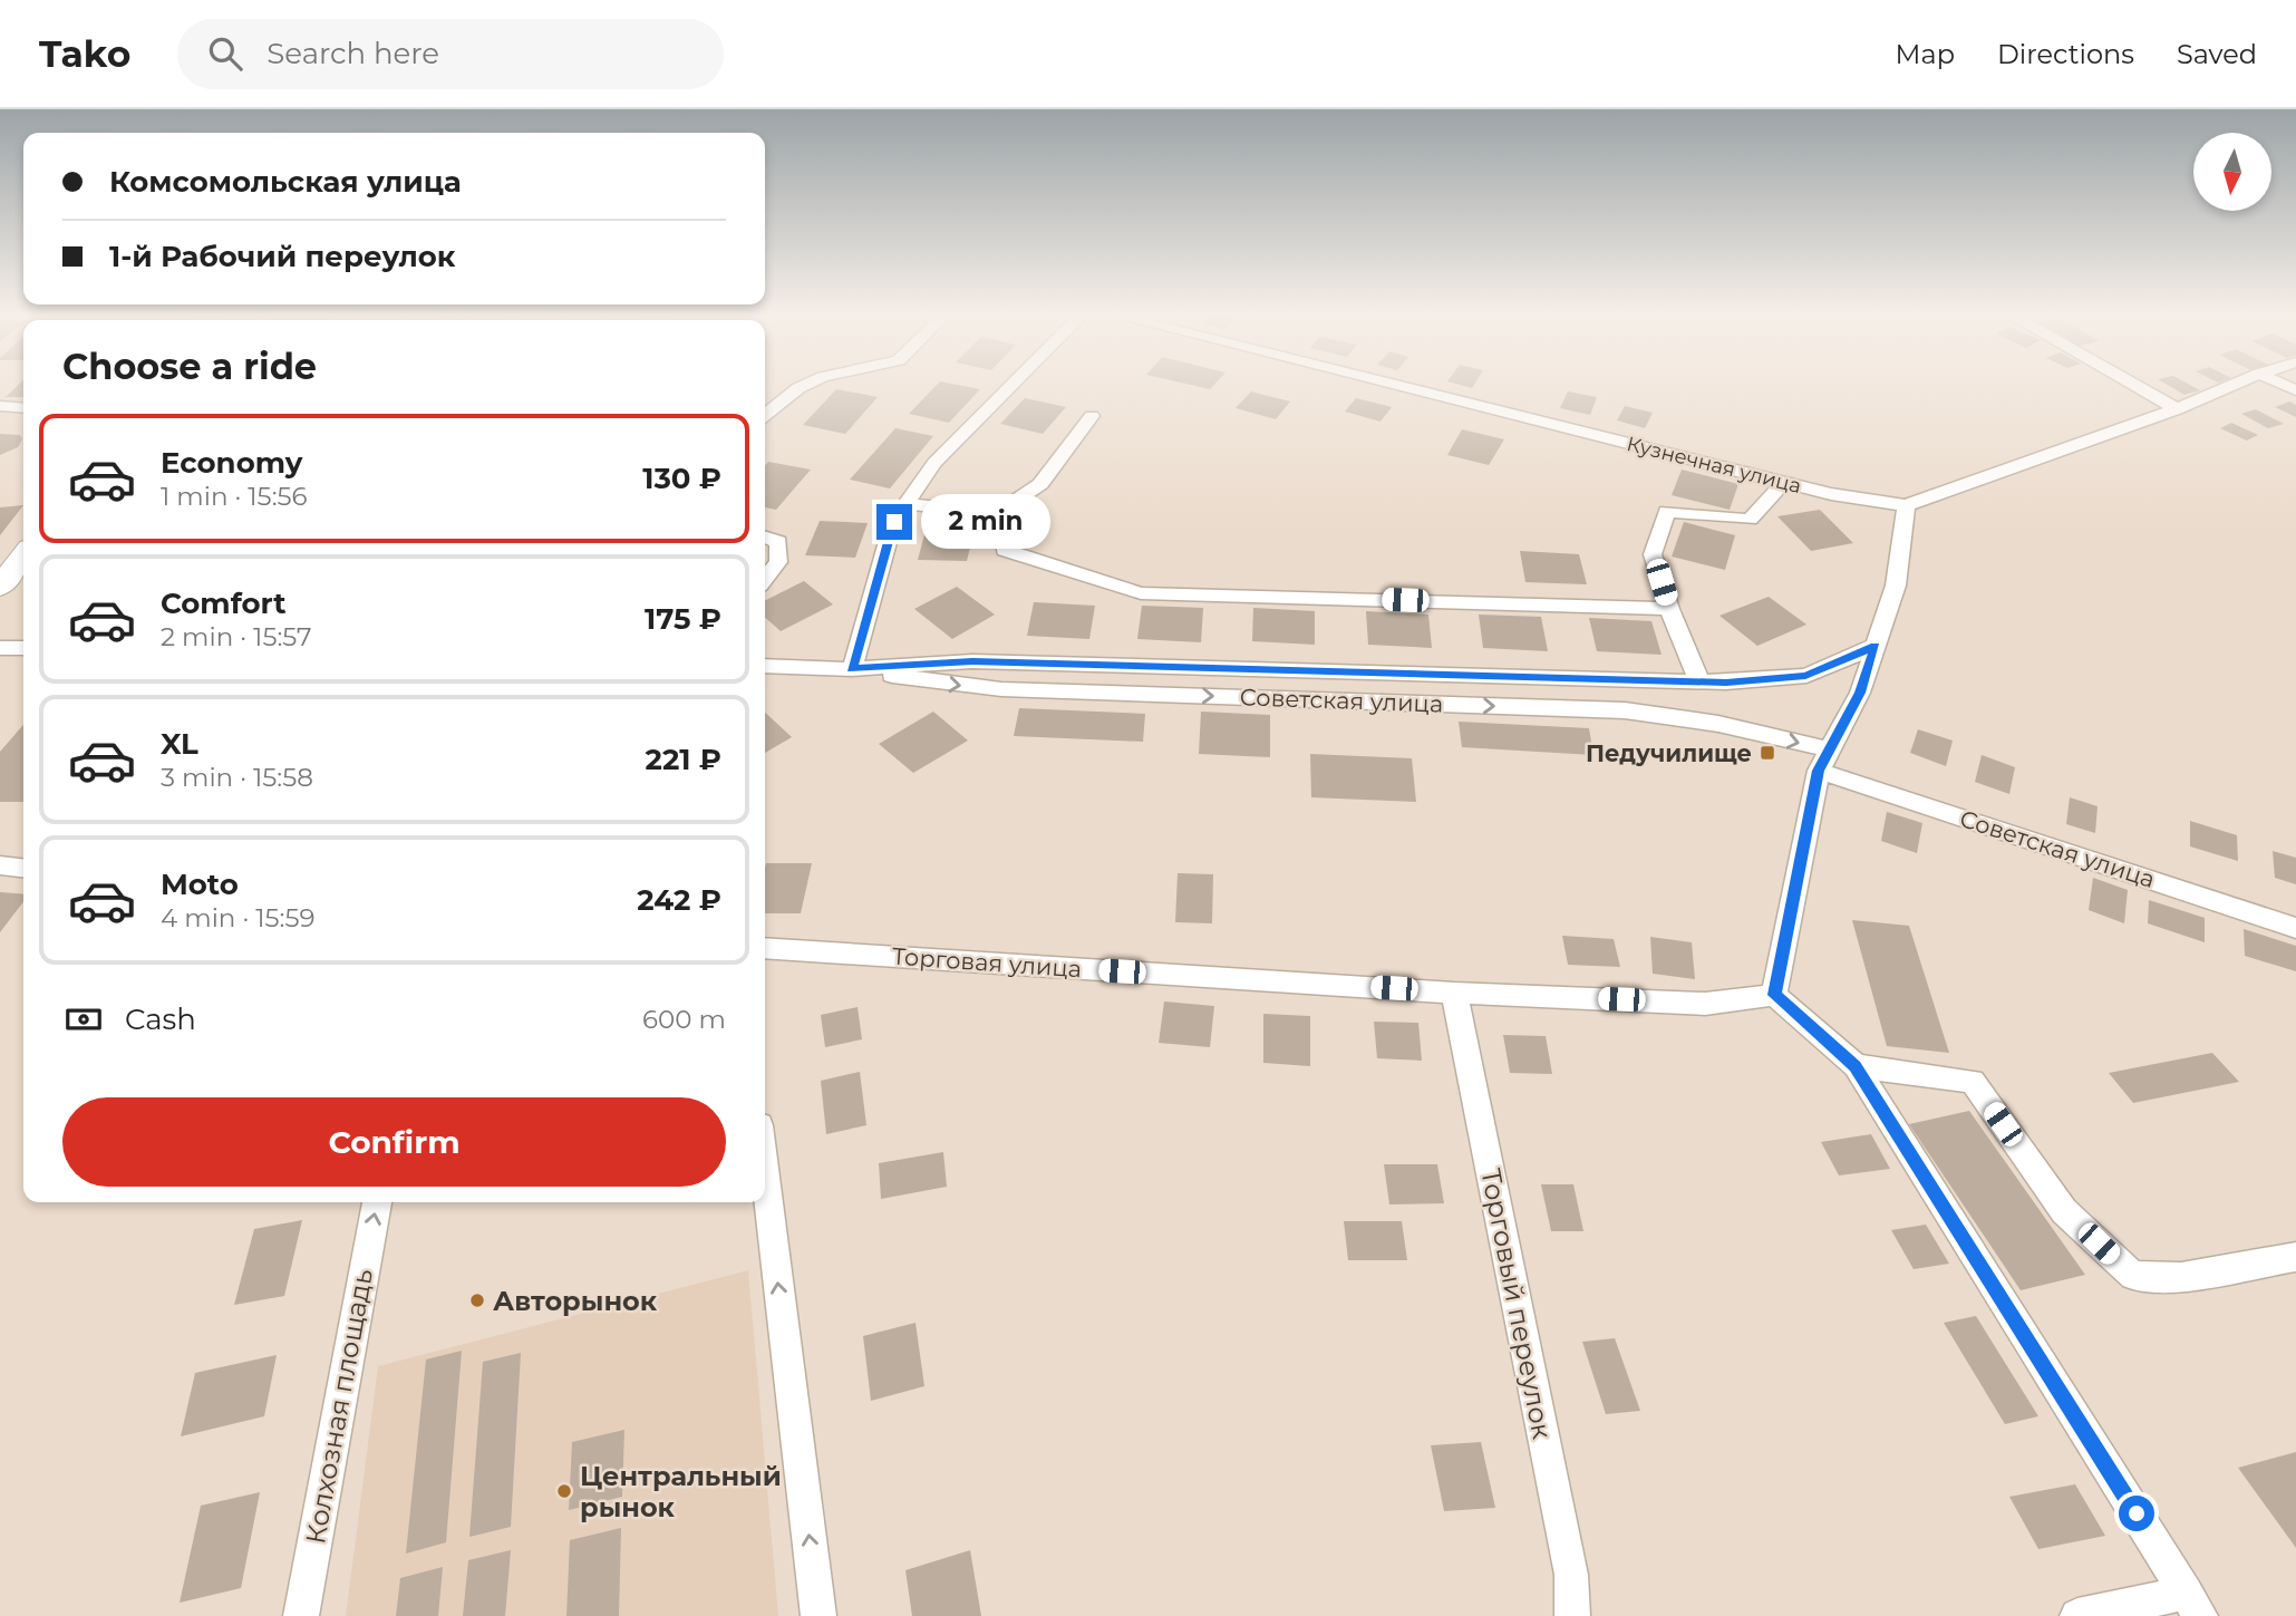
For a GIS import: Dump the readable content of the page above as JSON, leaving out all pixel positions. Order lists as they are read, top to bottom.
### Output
{
  "streets": {
    "street": [
      "Кузнечная улица",
      "Советская улица",
      "Торговая улица",
      "Торговый переулок",
      "Колхозная площадь"
    ]
  },
  "crossings": [
    ["Торговая улица", "Торговый переулок"]
  ],
  "one_way": ["Колхозная площадь"],
  "places": {
    "transit": ["Педучилище"],
    "other": ["Авторынок", "Центральный рынок"]
  },
  "north": "bottom",
  "page": {
    "header": "Tako",
    "search": "Search here",
    "nav": ["Map", "Directions", "Saved"],
    "banner": ["Комсомольская улица", "1-й Рабочий переулок"],
    "heading": "Choose a ride",
    "list": [
      {
        "name": "Economy",
        "note": "1 min · 15:56",
        "value": "130 ₽"
      },
      {
        "name": "Comfort",
        "note": "2 min · 15:57",
        "value": "175 ₽"
      },
      {
        "name": "XL",
        "note": "3 min · 15:58",
        "value": "221 ₽"
      },
      {
        "name": "Moto",
        "note": "4 min · 15:59",
        "value": "242 ₽"
      }
    ],
    "bubble": "2 min",
    "pay": ["Cash", "600 m"],
    "buttons": "Confirm"
  }
}
